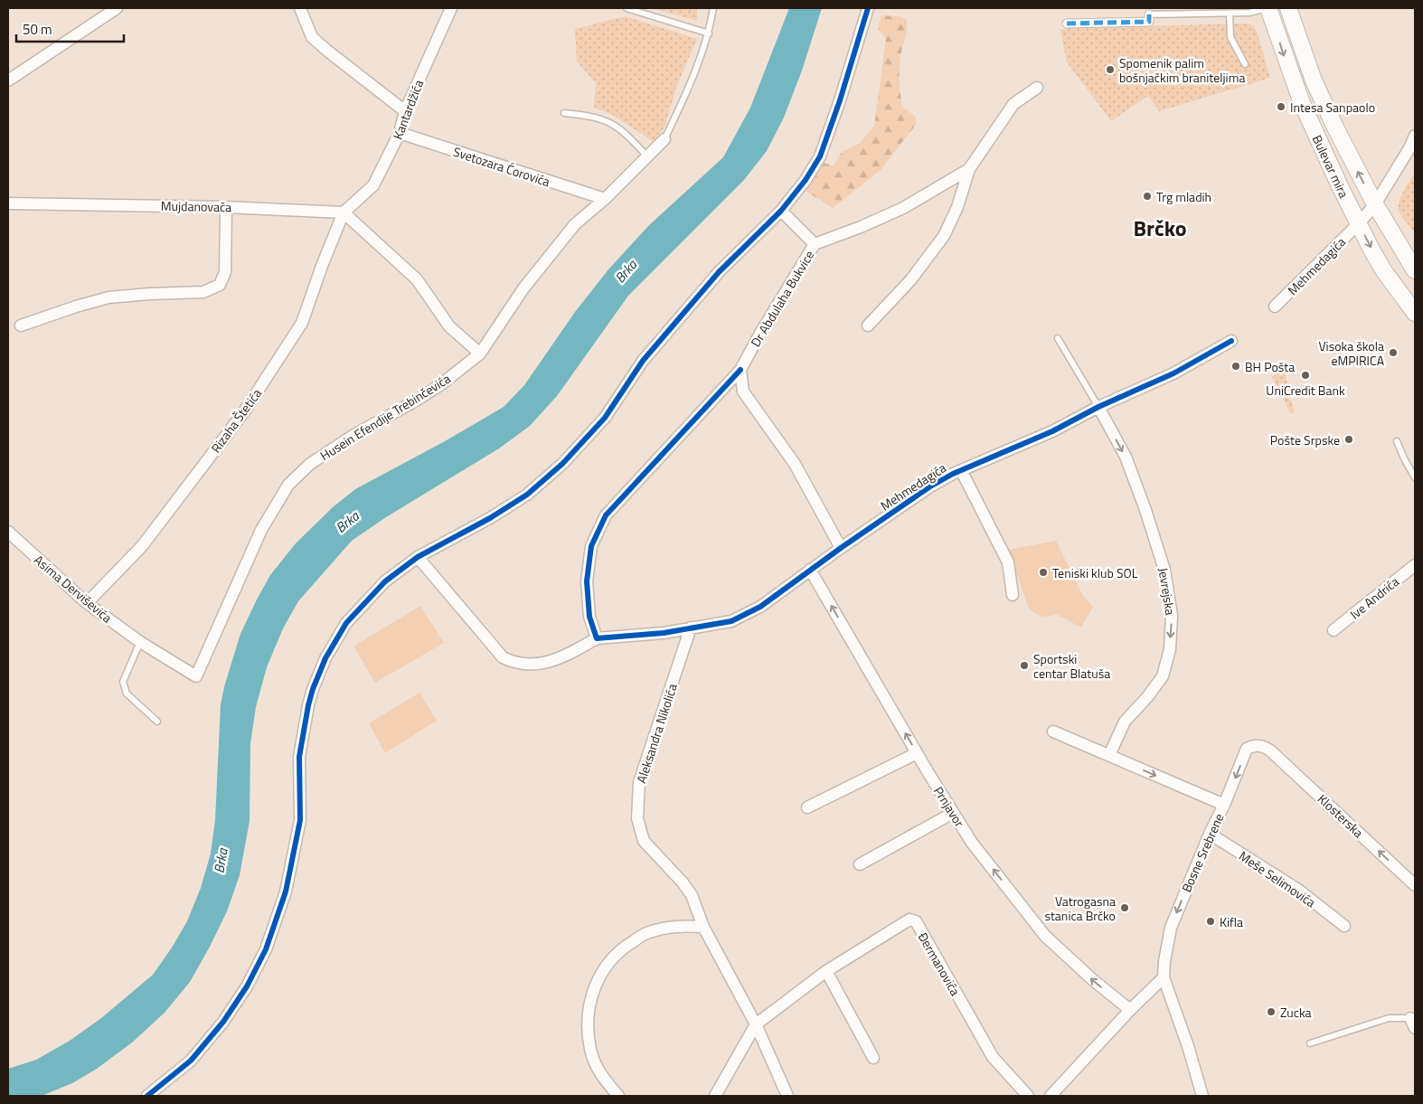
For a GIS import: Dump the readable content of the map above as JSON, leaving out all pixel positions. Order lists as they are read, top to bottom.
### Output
{
  "streets": {
    "main road": ["Bulevar mira"],
    "street": [
      "Kantardžića",
      "Svetozara Ćorovića",
      "Mujdanovača",
      "Mehmedagića",
      "Dr Abdulaha Bukvice",
      "Husein Efendije Trebinčevića",
      "Rizaha Štetića",
      "Asima Derviševića",
      "Jevrejska",
      "Ive Andrića",
      "Aleksandra Nikolića",
      "Prnjavor",
      "Klosterska",
      "Bosne Srebrene",
      "Meše Selimovića",
      "Đermanovića"
    ]
  },
  "crossings": [
    ["Kantardžića", "Svetozara Ćorovića"],
    ["Kantardžića", "Mujdanovača"],
    ["Kantardžića", "Rizaha Štetića"],
    ["Svetozara Ćorovića", "Husein Efendije Trebinčevića"],
    ["Bulevar mira", "Mehmedagića"],
    ["Mujdanovača", "Rizaha Štetića"],
    ["Mehmedagića", "Dr Abdulaha Bukvice"],
    ["Mehmedagića", "Jevrejska"],
    ["Mehmedagića", "Aleksandra Nikolića"],
    ["Mehmedagića", "Prnjavor"],
    ["Husein Efendije Trebinčevića", "Asima Derviševića"],
    ["Rizaha Štetića", "Asima Derviševića"],
    ["Aleksandra Nikolića", "Đermanovića"],
    ["Klosterska", "Bosne Srebrene"],
    ["Bosne Srebrene", "Meše Selimovića"]
  ],
  "one_way": [
    "Jevrejska",
    "Prnjavor",
    "Klosterska",
    "Bosne Srebrene"
  ],
  "districts": ["Brčko"],
  "water": ["Brka"],
  "places": [
    "Spomenik palim bošnjačkim braniteljima",
    "Intesa Sanpaolo",
    "Trg mladih",
    "Visoka škola eMPIRICA",
    "BH Pošta",
    "UniCredit Bank",
    "Pošte Srpske",
    "Teniski klub SOL",
    "Sportski centar Blatuša",
    "Vatrogasna stanica Brčko",
    "Kifla",
    "Zucka"
  ],
  "scale_bar": "50 m"
}
